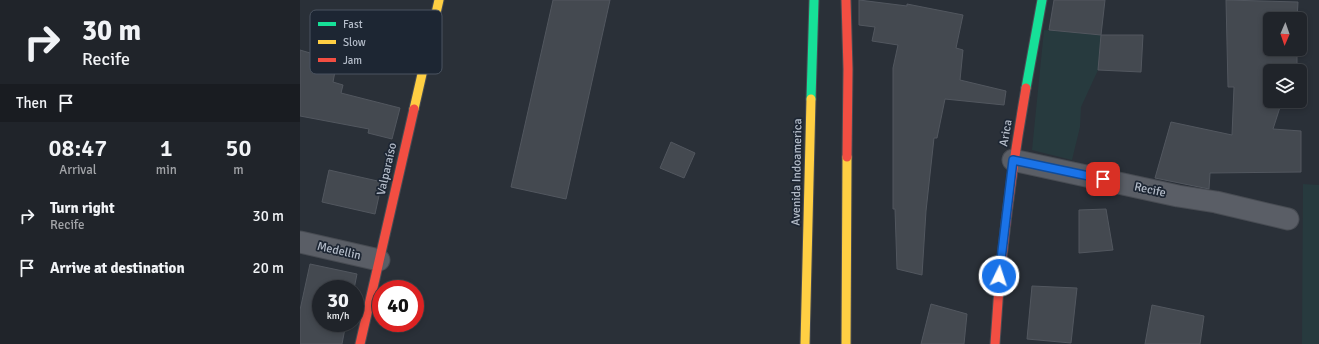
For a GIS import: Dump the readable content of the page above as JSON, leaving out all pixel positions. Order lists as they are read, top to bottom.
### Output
{
  "streets": {
    "street": [
      "Arica",
      "Valparaíso",
      "Avenida Indoamerica",
      "Recife",
      "Medellin"
    ]
  },
  "crossings": [
    ["Arica", "Recife"],
    ["Valparaíso", "Medellin"]
  ],
  "legend": ["Fast", "Slow", "Jam"],
  "north": "bottom",
  "page": {
    "turn": ["30 m", "Recife"],
    "then": "Then",
    "eta": [
      "08:47",
      "Arrival",
      "1",
      "min",
      "50",
      "m"
    ],
    "list": [
      {
        "name": "Turn right",
        "note": "Recife",
        "value": "30 m"
      },
      {
        "name": "Arrive at destination",
        "value": "20 m"
      }
    ],
    "speed": "30 km/h",
    "limit": "40"
  }
}
